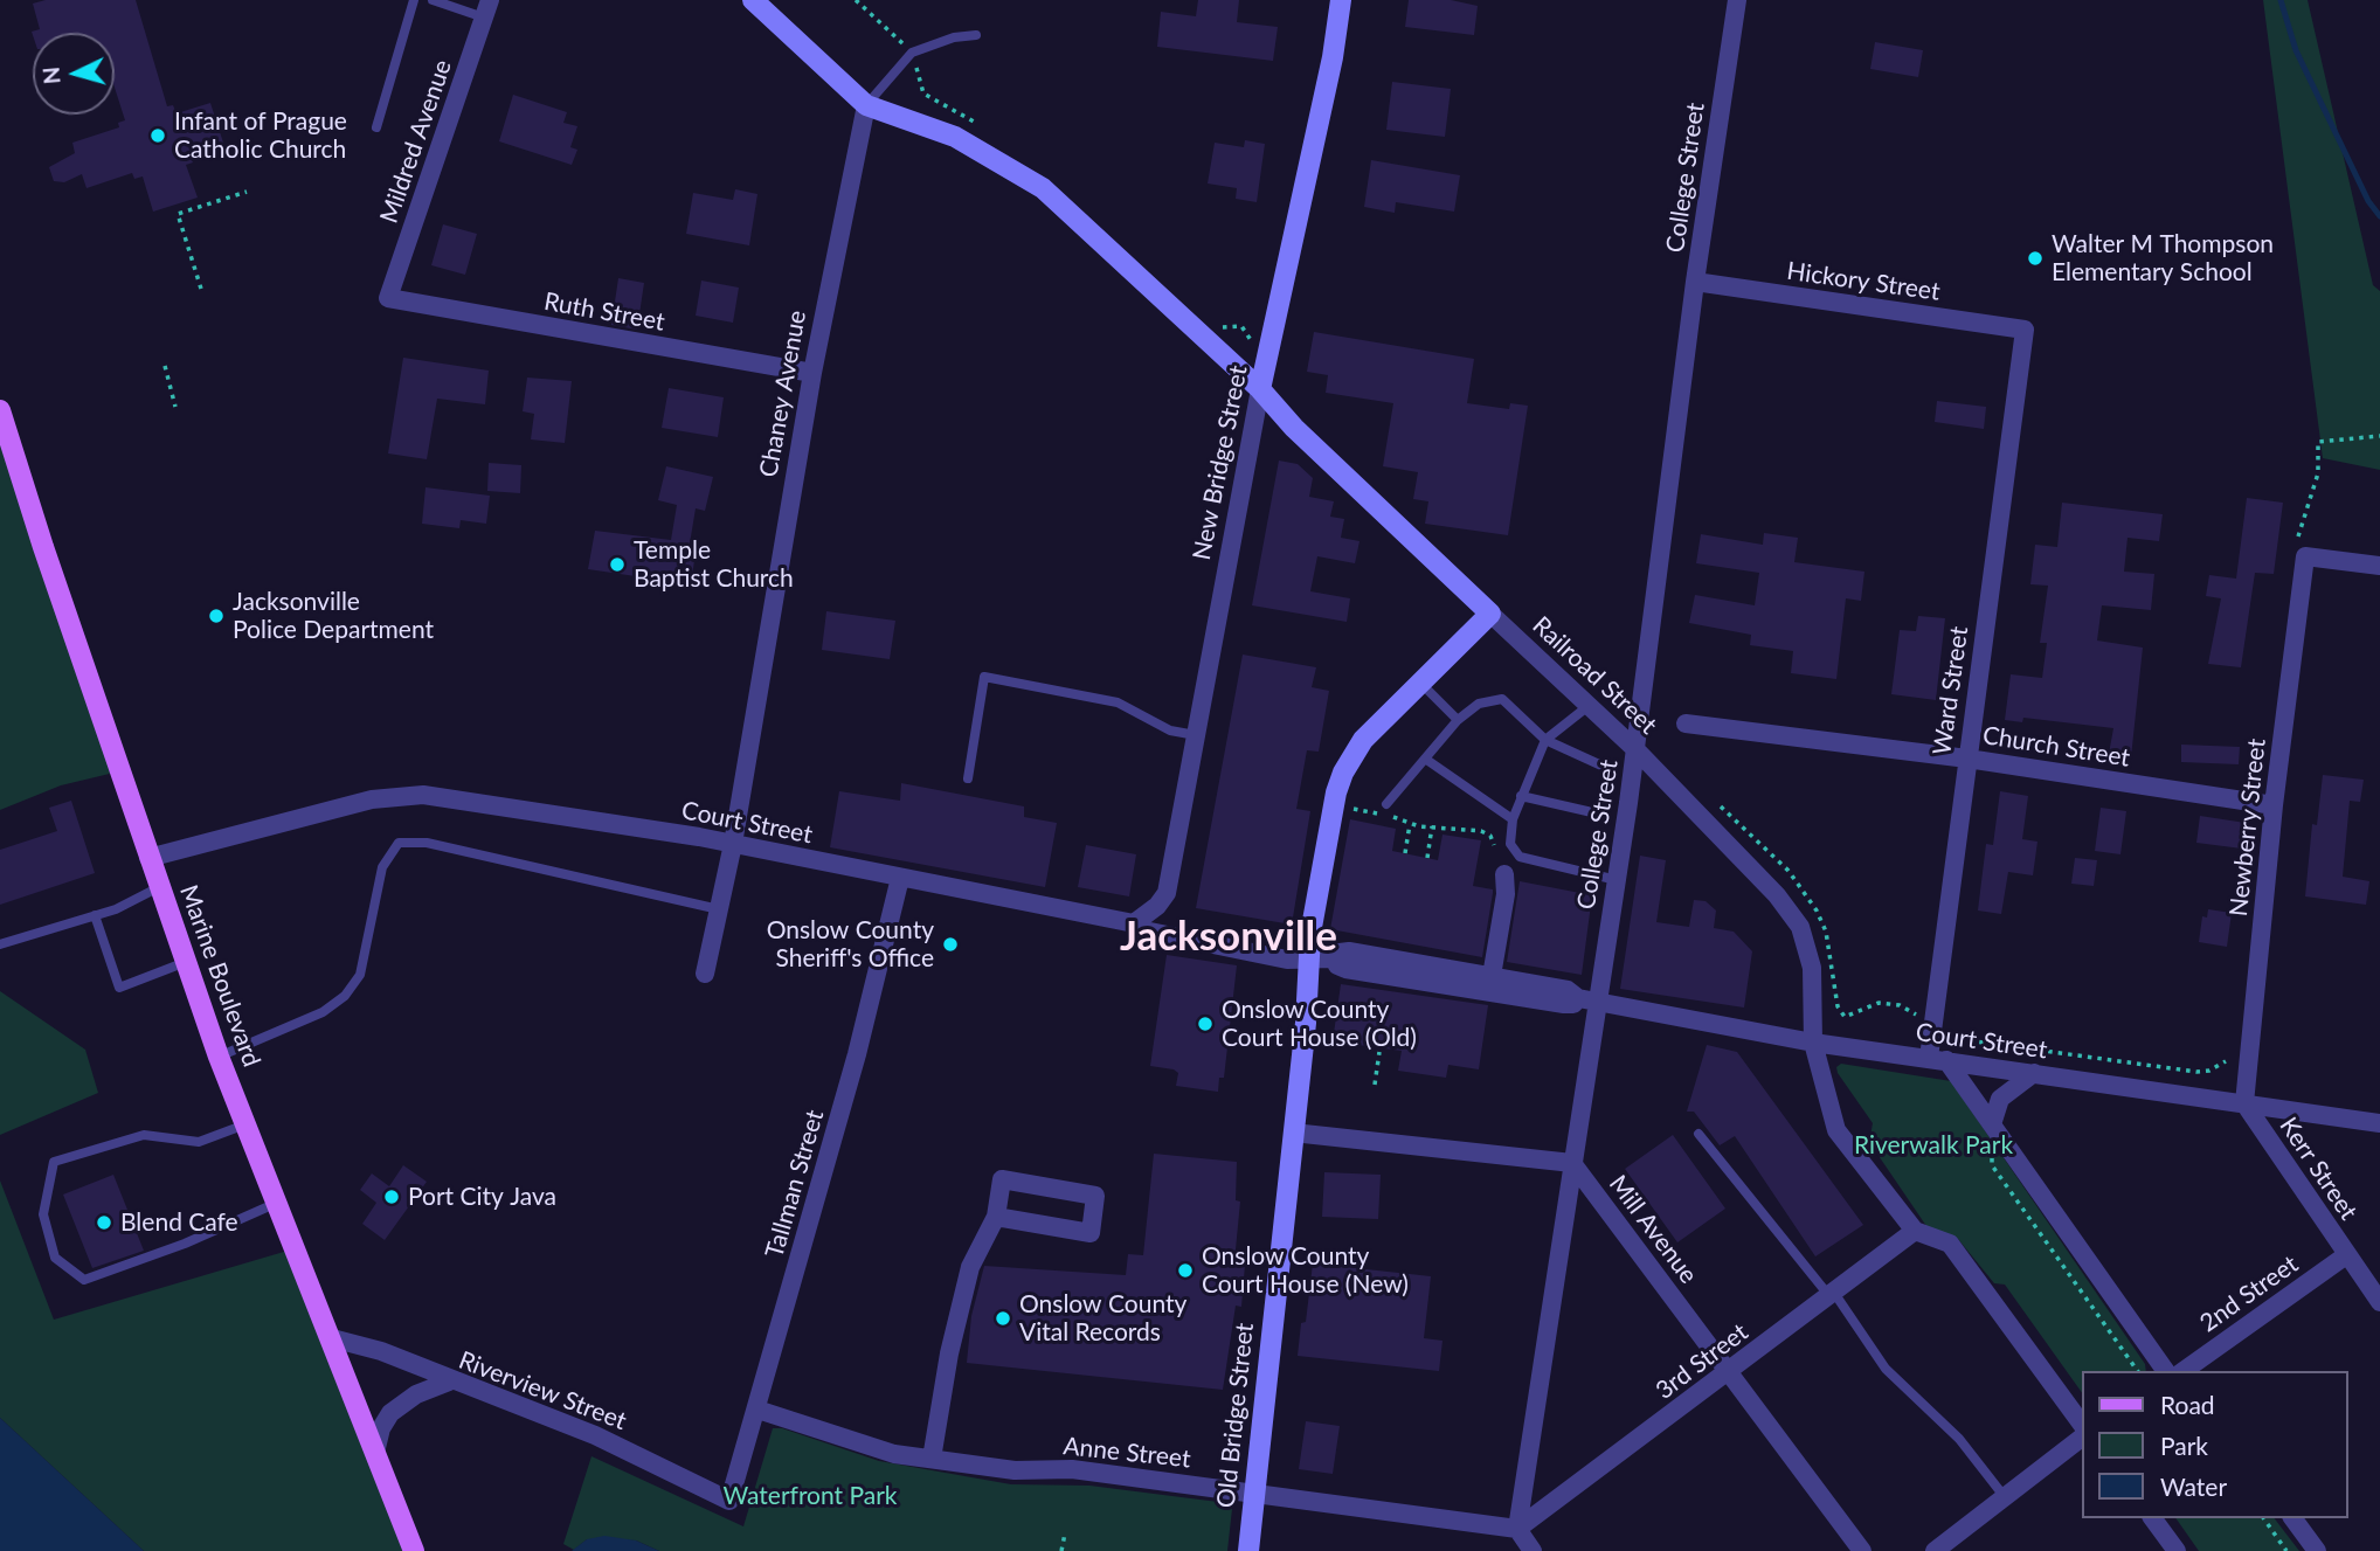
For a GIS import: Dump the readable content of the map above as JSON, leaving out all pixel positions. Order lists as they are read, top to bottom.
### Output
{
  "streets": {
    "main road": [
      "New Bridge Street",
      "Railroad Street",
      "Marine Boulevard",
      "Old Bridge Street"
    ],
    "street": [
      "Mildred Avenue",
      "College Street",
      "Hickory Street",
      "Ruth Street",
      "Chaney Avenue",
      "Ward Street",
      "Church Street",
      "Court Street",
      "Newberry Street",
      "Kerr Street",
      "Tallman Street",
      "Mill Avenue",
      "2nd Street",
      "3rd Street",
      "Riverview Street",
      "Anne Street"
    ]
  },
  "crossings": [
    ["Mildred Avenue", "Ruth Street"],
    ["College Street", "Hickory Street"],
    ["College Street", "Railroad Street"],
    ["College Street", "Court Street"],
    ["College Street", "Mill Avenue"],
    ["College Street", "3rd Street"],
    ["College Street", "Anne Street"],
    ["Hickory Street", "Ward Street"],
    ["Ruth Street", "Chaney Avenue"],
    ["Chaney Avenue", "Railroad Street"],
    ["Chaney Avenue", "Court Street"],
    ["New Bridge Street", "Railroad Street"],
    ["New Bridge Street", "Court Street"],
    ["Railroad Street", "Court Street"],
    ["Railroad Street", "3rd Street"],
    ["Railroad Street", "Old Bridge Street"],
    ["Ward Street", "Church Street"],
    ["Ward Street", "Court Street"],
    ["Church Street", "Newberry Street"],
    ["Court Street", "Newberry Street"],
    ["Court Street", "Marine Boulevard"],
    ["Court Street", "Kerr Street"],
    ["Court Street", "Tallman Street"],
    ["Court Street", "Old Bridge Street"],
    ["Newberry Street", "Kerr Street"],
    ["Marine Boulevard", "Riverview Street"],
    ["Kerr Street", "2nd Street"],
    ["Tallman Street", "Riverview Street"],
    ["Tallman Street", "Anne Street"],
    ["Mill Avenue", "3rd Street"],
    ["3rd Street", "Anne Street"],
    ["Old Bridge Street", "Anne Street"]
  ],
  "districts": ["Jacksonville"],
  "parks": ["Riverwalk Park", "Waterfront Park"],
  "places": [
    "Infant of Prague Catholic Church",
    "Walter M Thompson Elementary School",
    "Temple Baptist Church",
    "Jacksonville Police Department",
    "Onslow County Sheriff's Office",
    "Onslow County Court House (Old)",
    "Port City Java",
    "Blend Cafe",
    "Onslow County Court House (New)",
    "Onslow County Vital Records"
  ],
  "legend": ["Road", "Park", "Water"],
  "north": "left"
}
